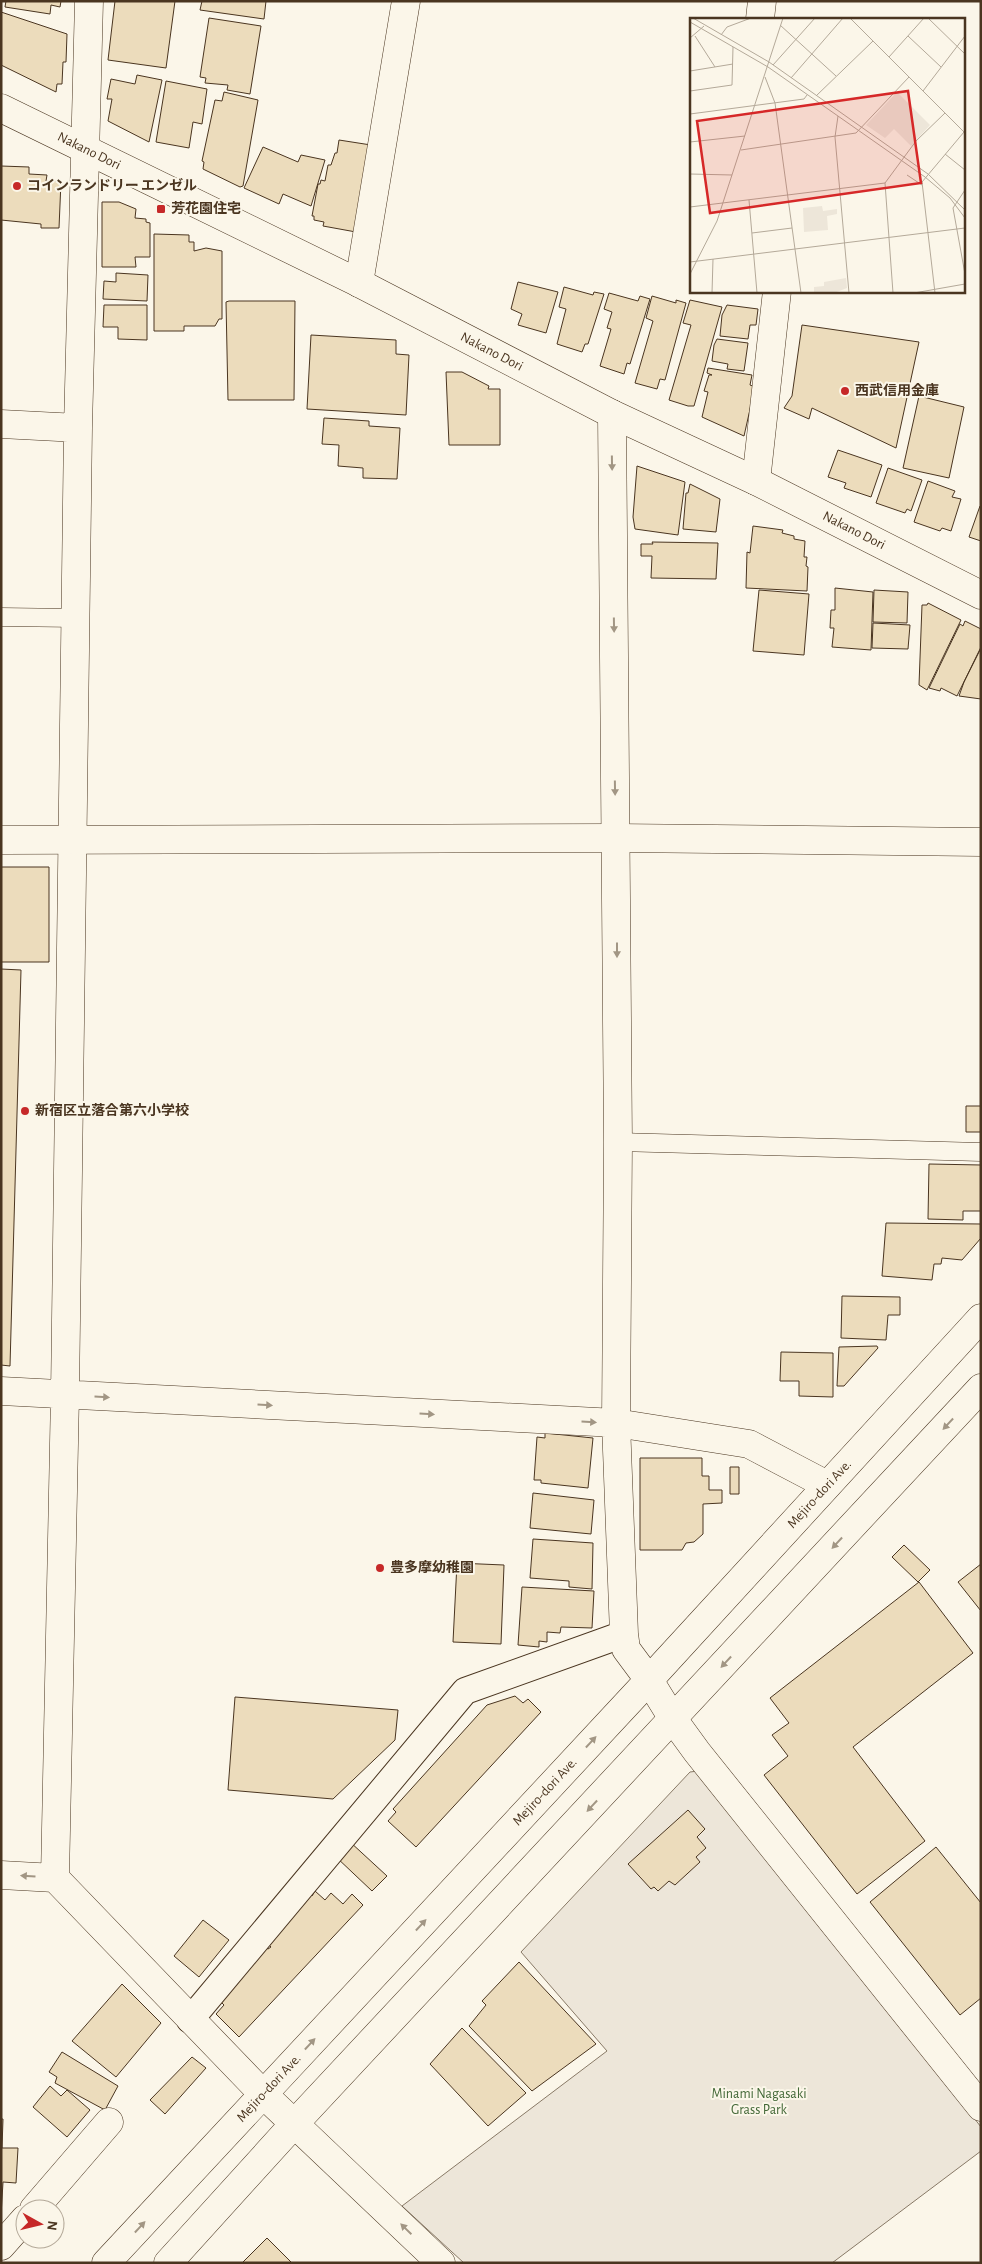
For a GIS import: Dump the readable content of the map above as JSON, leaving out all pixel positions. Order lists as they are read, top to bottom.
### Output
{
  "streets": {
    "street": ["Nakano Dori", "Mejiro-dori Ave."]
  },
  "parks": ["Minami Nagasaki Grass Park"],
  "places": {
    "other": [
      "コインランドリー エンゼル",
      "西武信用金庫",
      "新宿区立落合第六小学校",
      "豊多摩幼稚園"
    ],
    "transit": ["芳花園住宅"]
  },
  "north": "right"
}
